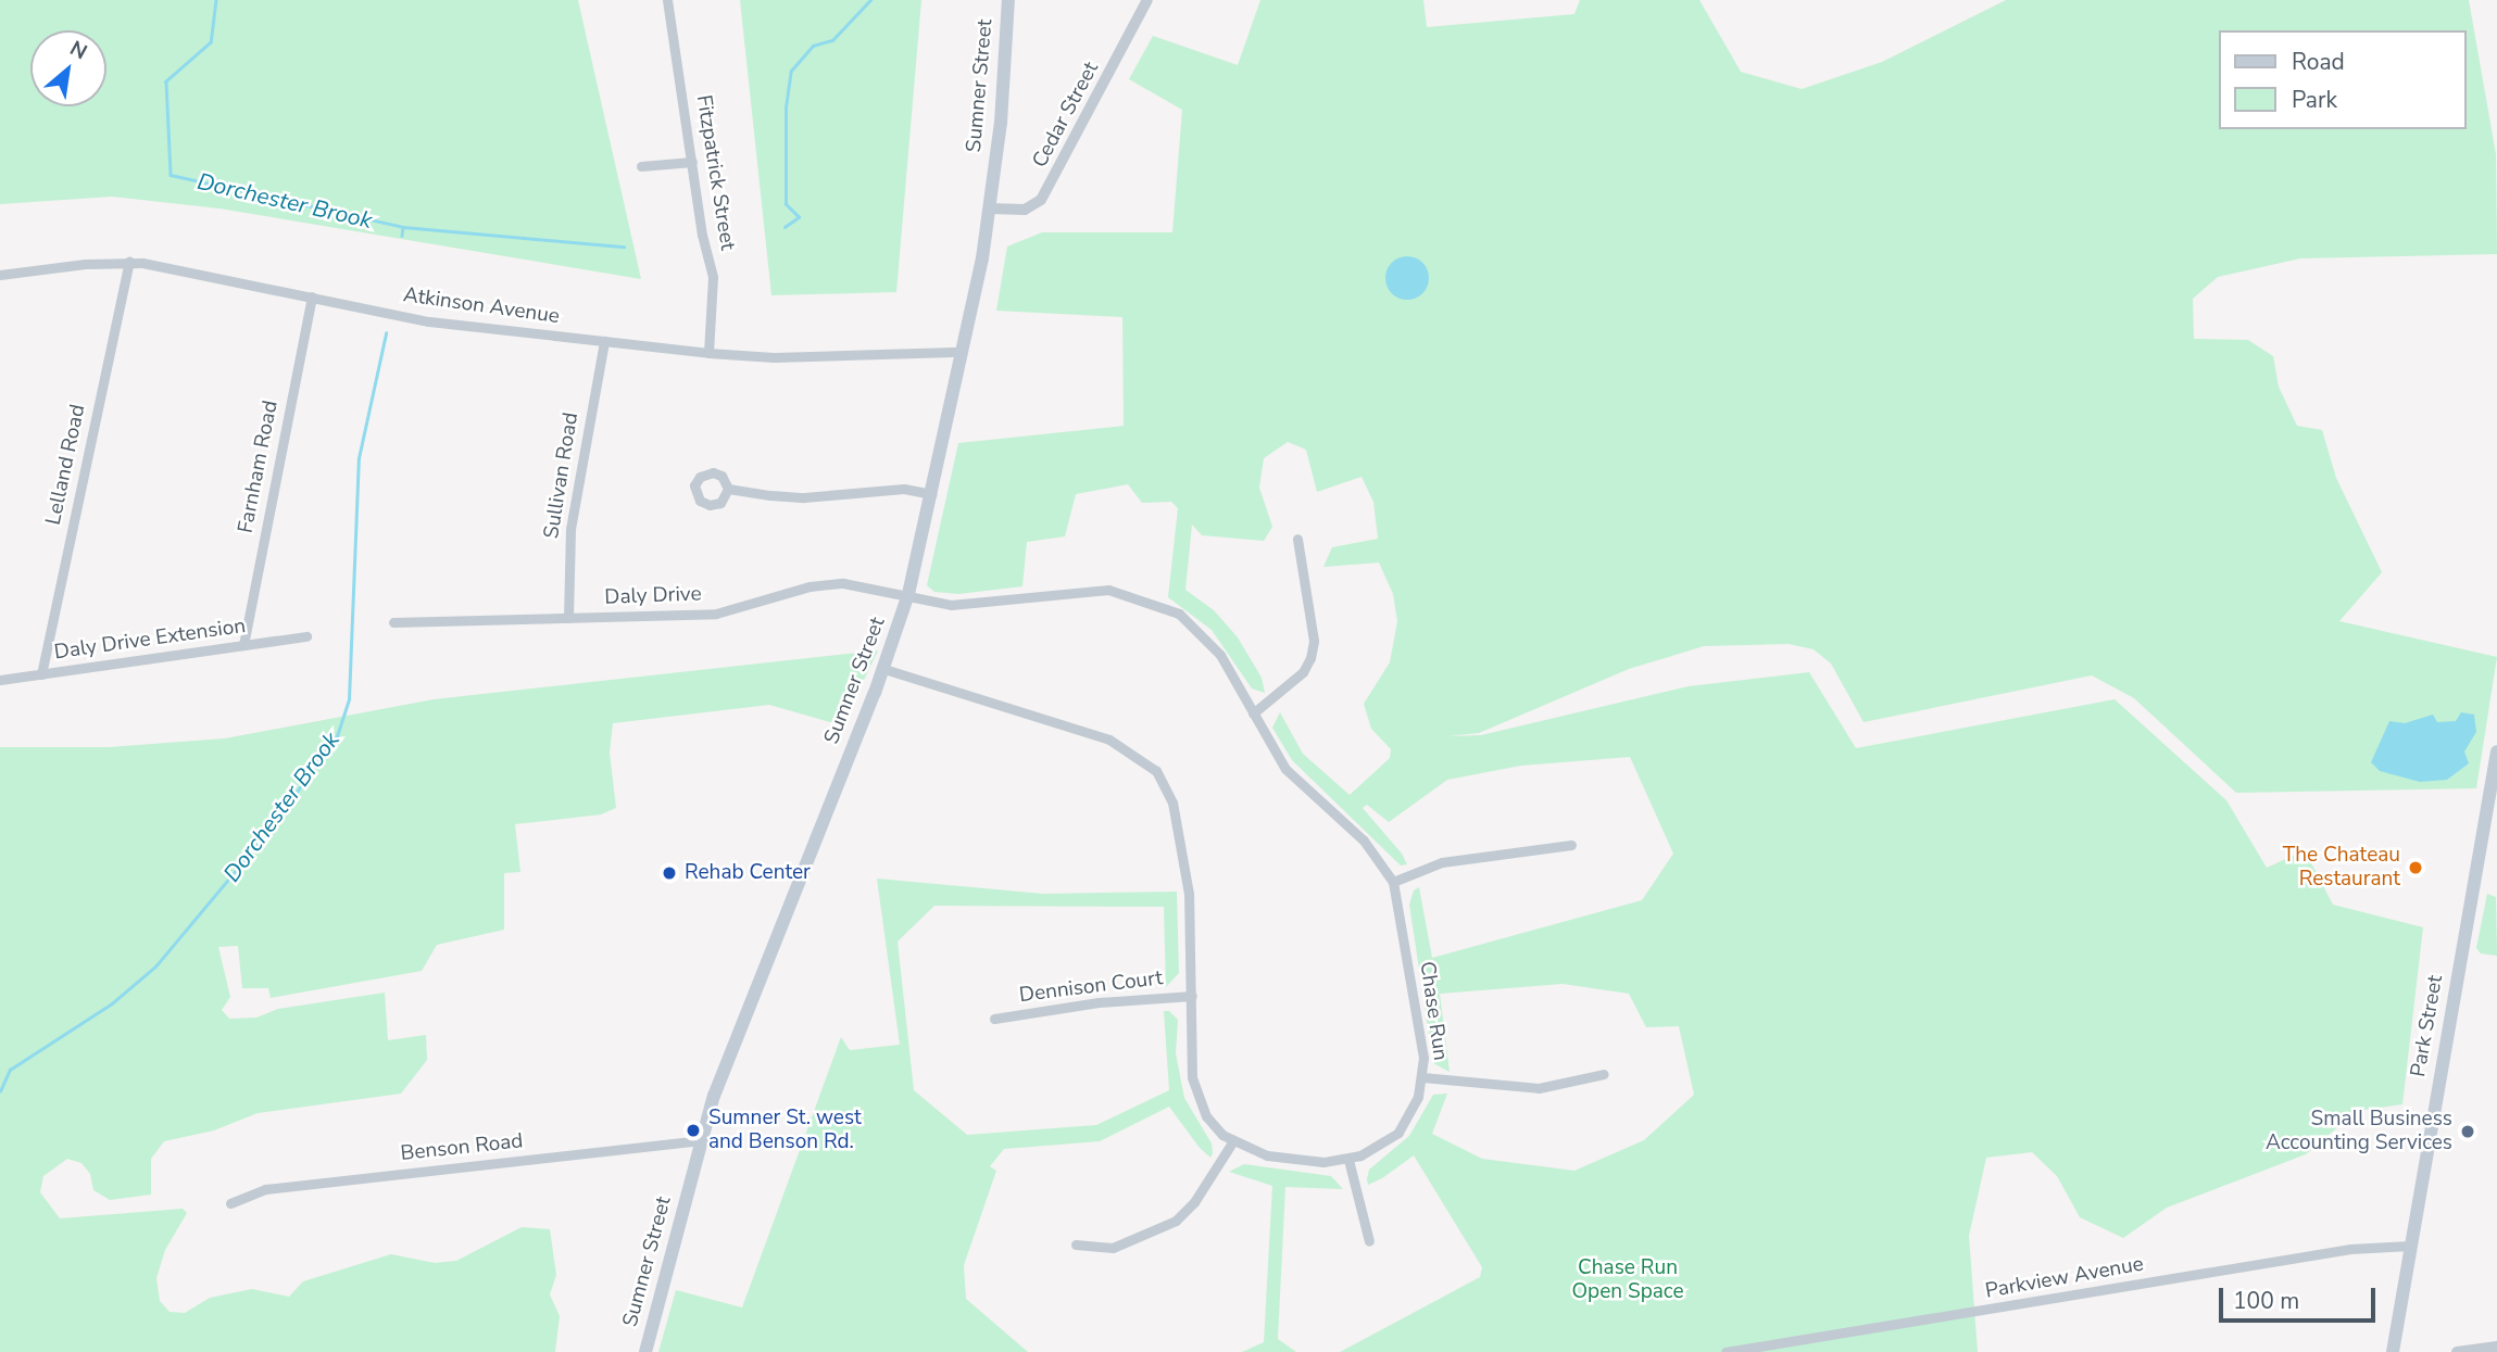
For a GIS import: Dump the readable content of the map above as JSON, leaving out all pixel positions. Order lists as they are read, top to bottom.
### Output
{
  "streets": {
    "main road": ["Sumner Street", "Park Street"],
    "street": [
      "Cedar Street",
      "Fitzpatrick Street",
      "Atkinson Avenue",
      "Lelland Road",
      "Farnham Road",
      "Sullivan Road",
      "Daly Drive",
      "Daly Drive Extension",
      "Dennison Court",
      "Chase Run",
      "Benson Road",
      "Parkview Avenue"
    ]
  },
  "crossings": [
    ["Sumner Street", "Cedar Street"],
    ["Sumner Street", "Atkinson Avenue"],
    ["Sumner Street", "Daly Drive"],
    ["Sumner Street", "Chase Run"],
    ["Sumner Street", "Benson Road"],
    ["Fitzpatrick Street", "Atkinson Avenue"],
    ["Atkinson Avenue", "Lelland Road"],
    ["Atkinson Avenue", "Farnham Road"],
    ["Atkinson Avenue", "Sullivan Road"],
    ["Lelland Road", "Daly Drive Extension"],
    ["Farnham Road", "Daly Drive Extension"],
    ["Sullivan Road", "Daly Drive"],
    ["Daly Drive", "Chase Run"],
    ["Dennison Court", "Chase Run"],
    ["Park Street", "Parkview Avenue"]
  ],
  "water": ["Dorchester Brook"],
  "parks": ["Chase Run Open Space"],
  "places": [
    "The Chateau Restaurant",
    "Rehab Center",
    "Sumner St. west and Benson Rd.",
    "Small Business Accounting Services"
  ],
  "legend": ["Road", "Park"],
  "scale_bar": "100 m",
  "north": "top right"
}
